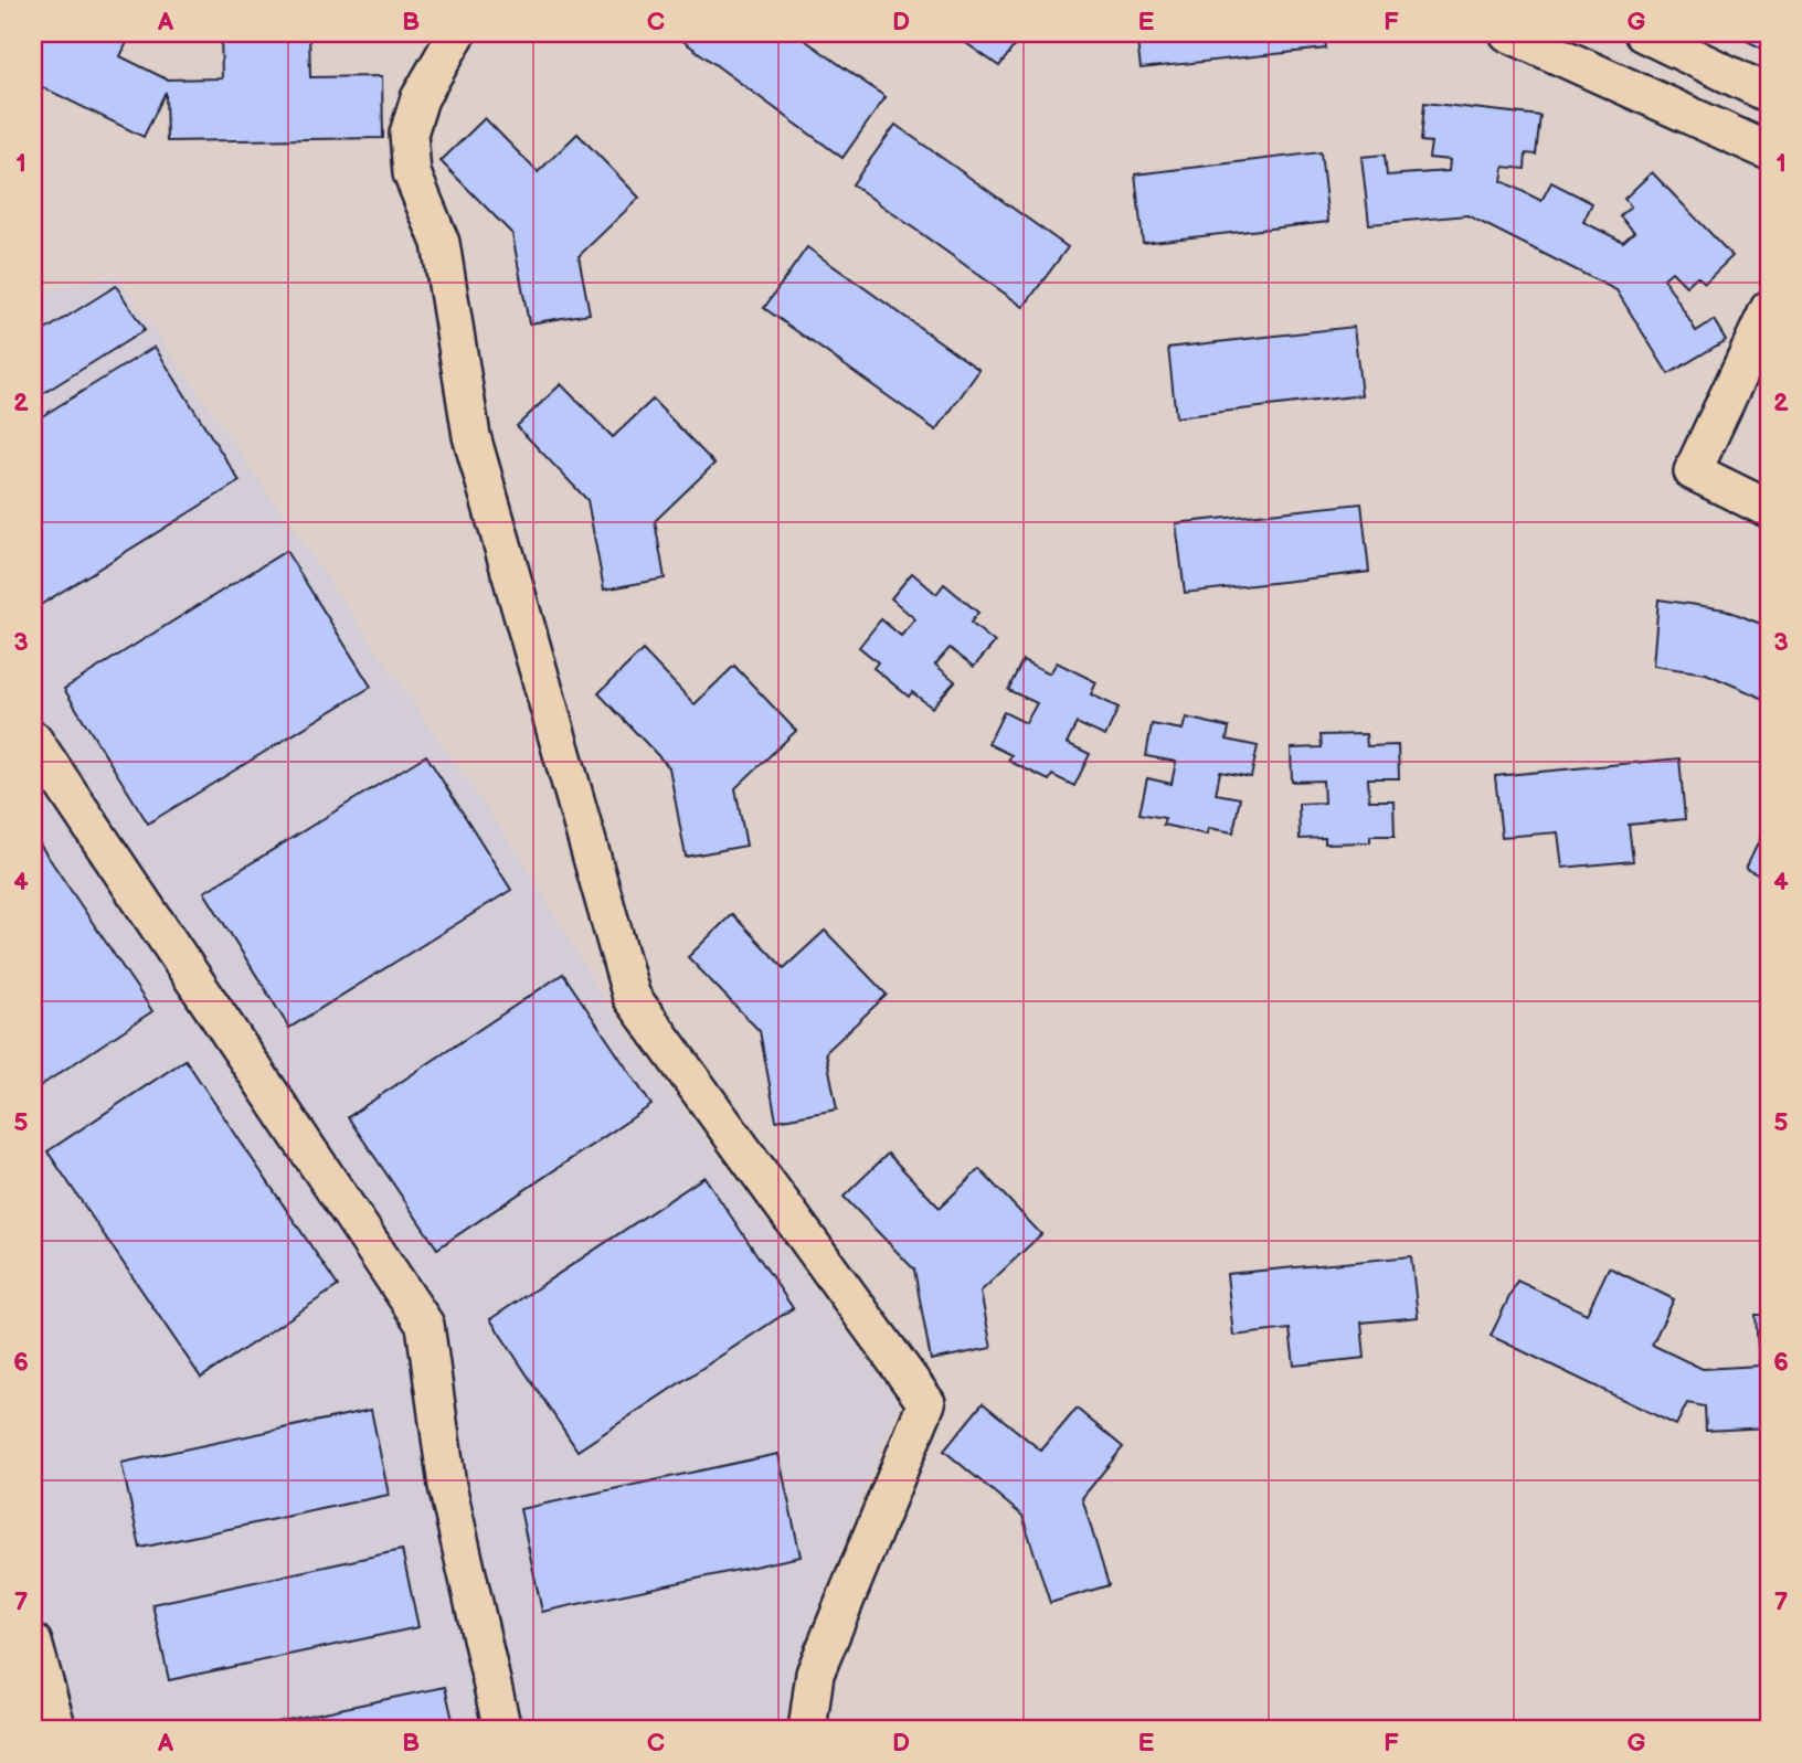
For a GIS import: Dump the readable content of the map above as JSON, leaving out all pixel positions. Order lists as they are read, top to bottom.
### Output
{
  "grid": {
    "columns": [
      "A",
      "B",
      "C",
      "D",
      "E",
      "F",
      "G"
    ],
    "rows": [
      "1",
      "2",
      "3",
      "4",
      "5",
      "6",
      "7"
    ]
  }
}
